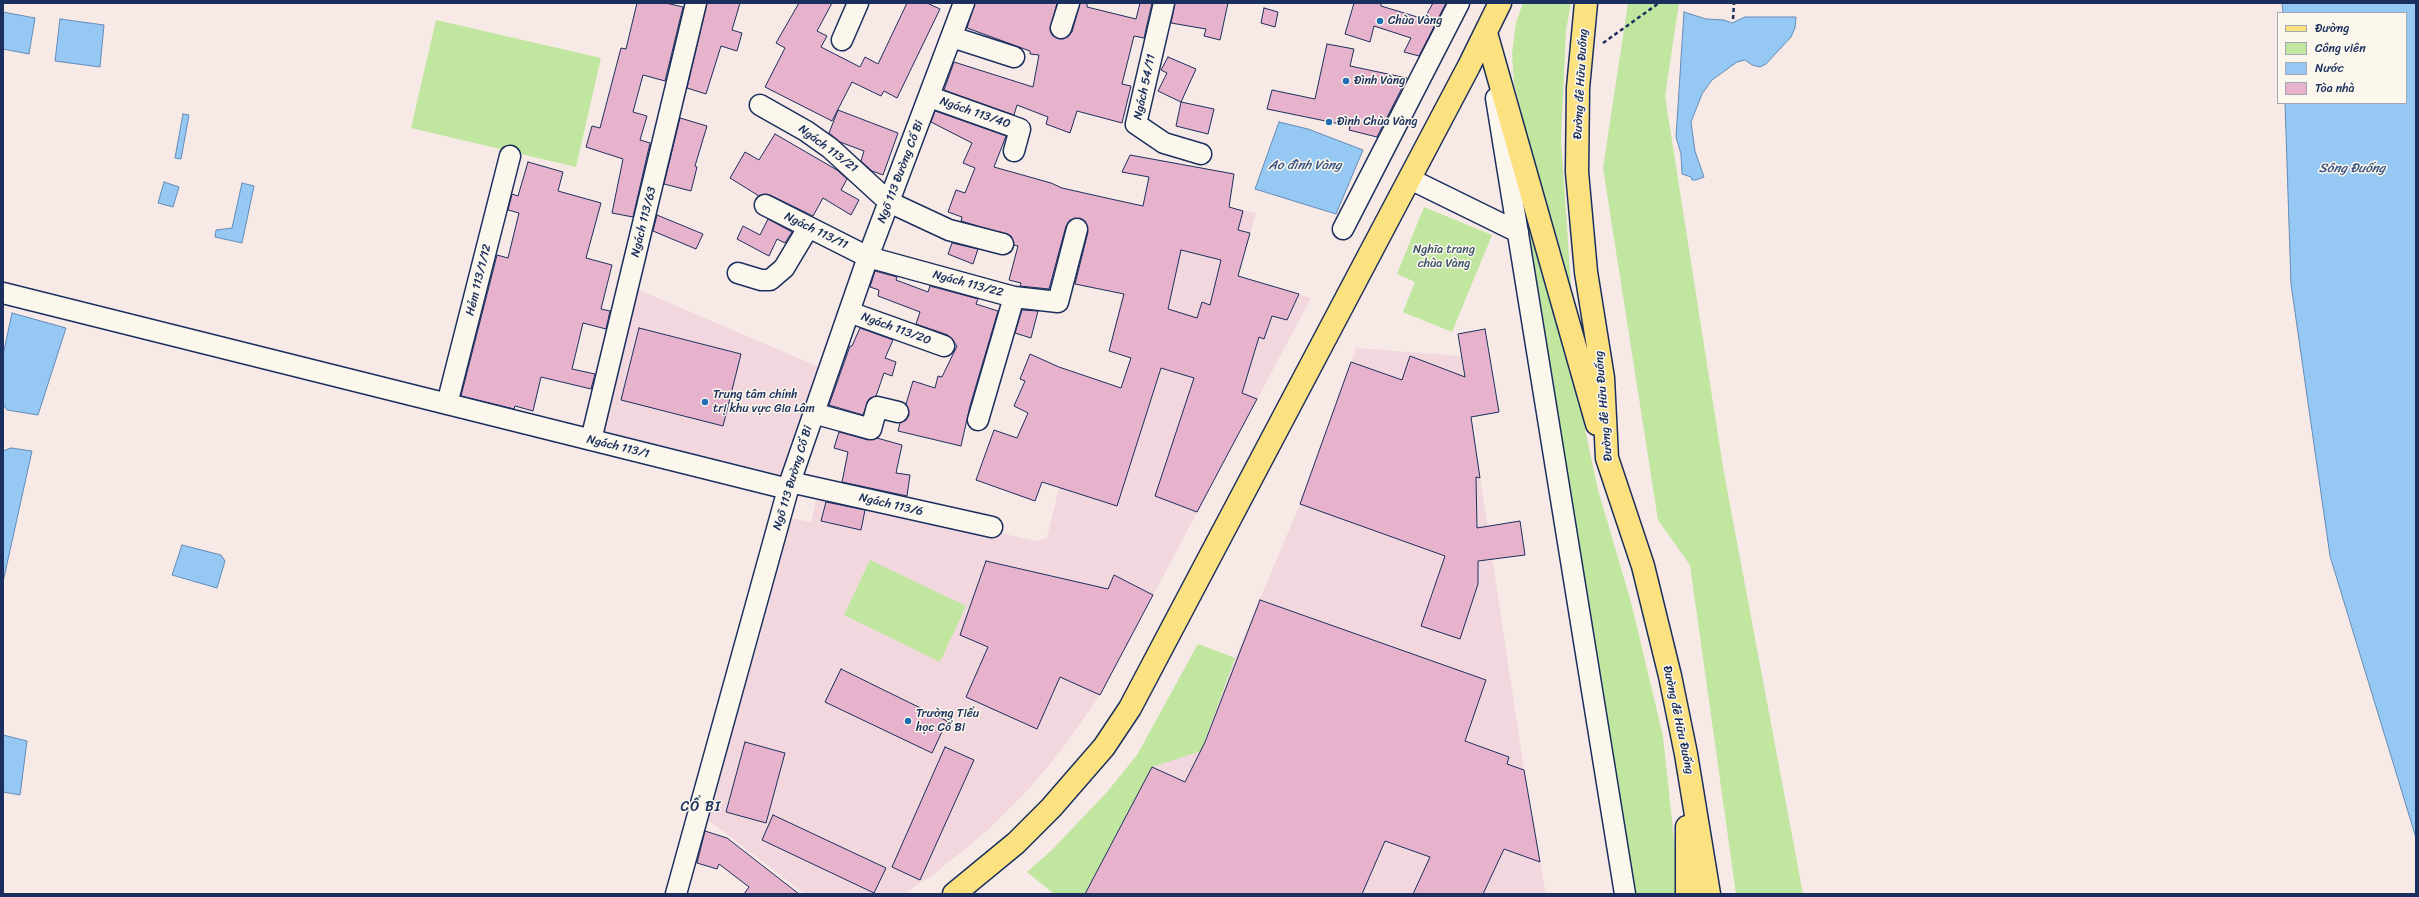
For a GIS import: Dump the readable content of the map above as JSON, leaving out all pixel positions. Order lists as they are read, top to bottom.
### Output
{
  "streets": {
    "main road": ["Đường đê Hữu Đuống"],
    "street": [
      "Ngách 54/11",
      "Ngách 113/40",
      "Ngách 113/21",
      "Ngõ 113 Đường Cổ Bi",
      "Ngách 113/63",
      "Ngách 113/11",
      "Hẻm 113/1/12",
      "Ngách 113/22",
      "Ngách 113/20",
      "Ngách 113/1",
      "Ngách 113/6"
    ]
  },
  "crossings": [
    ["Ngách 113/40", "Ngõ 113 Đường Cổ Bi"],
    ["Ngách 113/21", "Ngõ 113 Đường Cổ Bi"],
    ["Ngõ 113 Đường Cổ Bi", "Ngách 113/11"],
    ["Ngõ 113 Đường Cổ Bi", "Ngách 113/22"],
    ["Ngõ 113 Đường Cổ Bi", "Ngách 113/20"],
    ["Ngõ 113 Đường Cổ Bi", "Ngách 113/1"],
    ["Ngõ 113 Đường Cổ Bi", "Ngách 113/6"],
    ["Ngách 113/63", "Ngách 113/1"],
    ["Ngách 113/11", "Ngách 113/22"],
    ["Hẻm 113/1/12", "Ngách 113/1"],
    ["Ngách 113/1", "Ngách 113/6"]
  ],
  "districts": ["CỔ BI"],
  "water": ["Ao đình Vàng", "Sông Đuống"],
  "parks": ["Nghĩa trang chùa Vàng"],
  "places": [
    "Chùa Vàng",
    "Đình Vàng",
    "Đình Chùa Vàng",
    "Trung tâm chính trị khu vực Gia Lâm",
    "Trường Tiểu học Cổ Bi"
  ],
  "legend": [
    "Đường",
    "Công viên",
    "Nước",
    "Tòa nhà"
  ]
}
